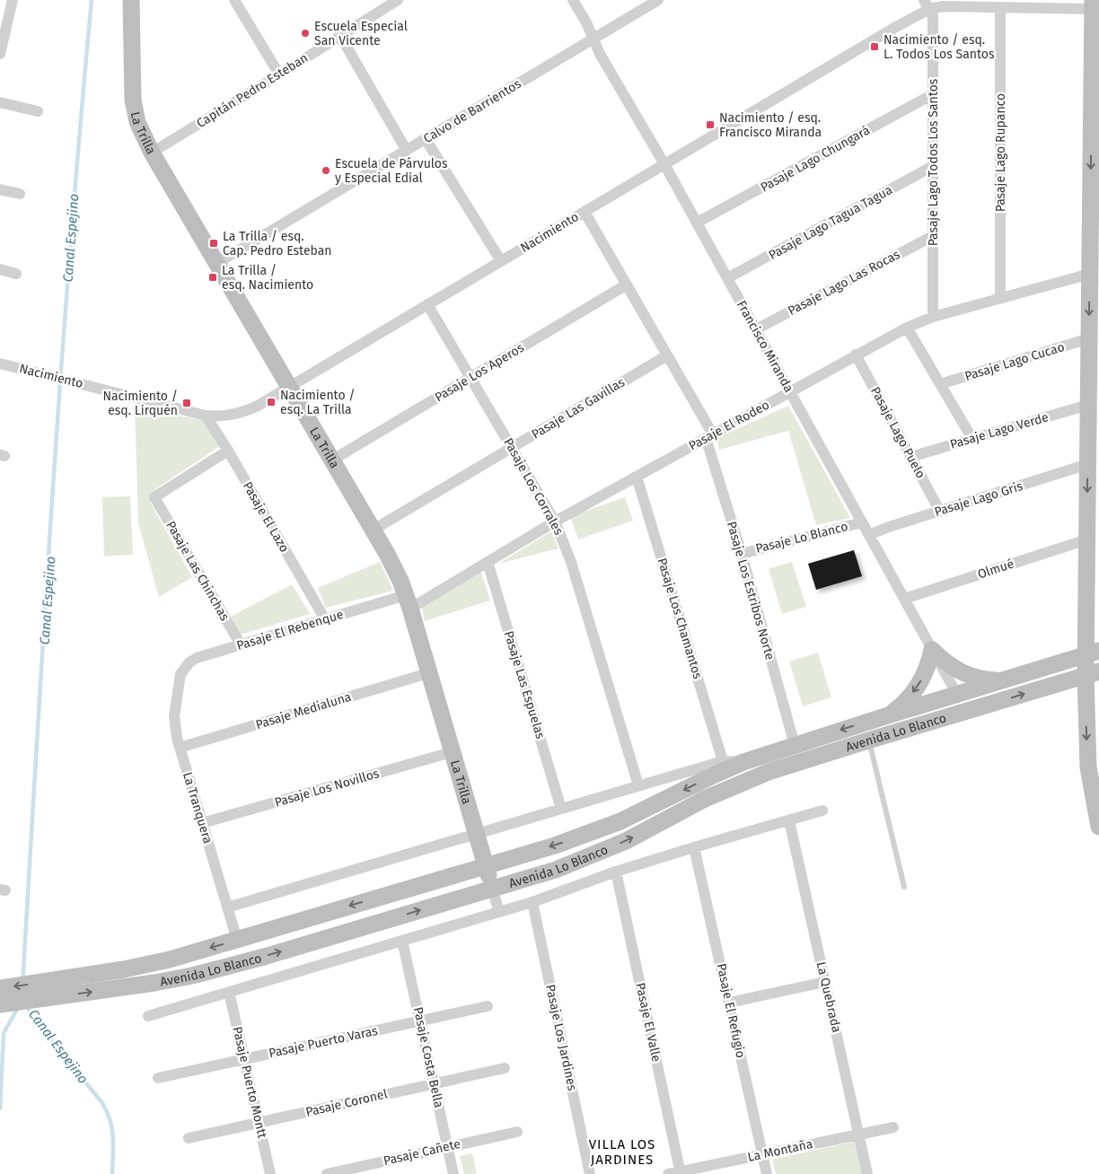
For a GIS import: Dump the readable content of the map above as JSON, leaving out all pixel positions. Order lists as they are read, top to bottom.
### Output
{
  "streets": {
    "main road": ["La Trilla", "Avenida Lo Blanco"],
    "street": [
      "Capitán Pedro Esteban",
      "Calvo de Barrientos",
      "Pasaje Lago Rupanco",
      "Pasaje Lago Chungará",
      "Pasaje Lago Todos Los Santos",
      "Pasaje Lago Tagua Tagua",
      "Nacimiento",
      "Pasaje Lago Las Rocas",
      "Francisco Miranda",
      "Pasaje Lago Cucao",
      "Pasaje Los Aperos",
      "Pasaje Las Gavillas",
      "Pasaje El Rodeo",
      "Pasaje Lago Verde",
      "Pasaje Lago Puelo",
      "Pasaje Los Corrales",
      "Pasaje Lago Gris",
      "Pasaje El Lazo",
      "Pasaje Lo Blanco",
      "Olmué",
      "Pasaje Las Chinchas",
      "Pasaje Los Estribos Norte",
      "Pasaje Los Chamantos",
      "Pasaje El Rebenque",
      "Pasaje Las Espuelas",
      "Pasaje Medialuna",
      "Pasaje Los Novillos",
      "La Tranquera",
      "La Quebrada",
      "Pasaje El Refugio",
      "Pasaje El Valle",
      "Pasaje Los Jardines",
      "Pasaje Puerto Varas",
      "Pasaje Costa Bella",
      "Pasaje Puerto Montt",
      "Pasaje Coronel",
      "La Montaña",
      "Pasaje Cañete"
    ]
  },
  "crossings": [
    ["Capitán Pedro Esteban", "La Trilla"],
    ["Calvo de Barrientos", "La Trilla"],
    ["Calvo de Barrientos", "Francisco Miranda"],
    ["La Trilla", "Nacimiento"],
    ["La Trilla", "Pasaje Los Aperos"],
    ["La Trilla", "Pasaje Las Gavillas"],
    ["La Trilla", "Pasaje El Rodeo"],
    ["La Trilla", "Pasaje El Rebenque"],
    ["La Trilla", "Pasaje Medialuna"],
    ["La Trilla", "Avenida Lo Blanco"],
    ["La Trilla", "Pasaje Los Novillos"],
    ["Pasaje Lago Rupanco", "Nacimiento"],
    ["Pasaje Lago Rupanco", "Pasaje El Rodeo"],
    ["Pasaje Lago Chungará", "Pasaje Lago Todos Los Santos"],
    ["Pasaje Lago Chungará", "Francisco Miranda"],
    ["Pasaje Lago Todos Los Santos", "Pasaje Lago Tagua Tagua"],
    ["Pasaje Lago Todos Los Santos", "Nacimiento"],
    ["Pasaje Lago Todos Los Santos", "Pasaje Lago Las Rocas"],
    ["Pasaje Lago Todos Los Santos", "Pasaje El Rodeo"],
    ["Pasaje Lago Tagua Tagua", "Francisco Miranda"],
    ["Nacimiento", "Francisco Miranda"],
    ["Nacimiento", "Pasaje Los Corrales"],
    ["Nacimiento", "Pasaje El Lazo"],
    ["Nacimiento", "Pasaje Los Estribos Norte"],
    ["Pasaje Lago Las Rocas", "Francisco Miranda"],
    ["Francisco Miranda", "Pasaje El Rodeo"],
    ["Francisco Miranda", "Pasaje Lago Gris"],
    ["Francisco Miranda", "Pasaje Lo Blanco"],
    ["Francisco Miranda", "Olmué"],
    ["Francisco Miranda", "Avenida Lo Blanco"],
    ["Pasaje Los Aperos", "Pasaje Los Corrales"],
    ["Pasaje Los Aperos", "Pasaje Los Estribos Norte"],
    ["Pasaje Las Gavillas", "Pasaje Los Corrales"],
    ["Pasaje Las Gavillas", "Pasaje Los Estribos Norte"],
    ["Pasaje El Rodeo", "Pasaje Lago Puelo"],
    ["Pasaje El Rodeo", "Pasaje Los Corrales"],
    ["Pasaje El Rodeo", "Pasaje Los Estribos Norte"],
    ["Pasaje El Rodeo", "Pasaje Los Chamantos"],
    ["Pasaje El Rodeo", "Pasaje El Rebenque"],
    ["Pasaje El Rodeo", "Pasaje Las Espuelas"],
    ["Pasaje Lago Verde", "Pasaje Lago Puelo"],
    ["Pasaje Lago Puelo", "Pasaje Lago Gris"],
    ["Pasaje Los Corrales", "Avenida Lo Blanco"],
    ["Pasaje El Lazo", "Pasaje Las Chinchas"],
    ["Pasaje El Lazo", "Pasaje El Rebenque"],
    ["Pasaje Lo Blanco", "Pasaje Los Estribos Norte"],
    ["Pasaje Las Chinchas", "Pasaje El Rebenque"],
    ["Pasaje Los Estribos Norte", "Avenida Lo Blanco"],
    ["Pasaje Los Chamantos", "Avenida Lo Blanco"],
    ["Pasaje El Rebenque", "La Tranquera"],
    ["Pasaje Las Espuelas", "Avenida Lo Blanco"],
    ["Pasaje Medialuna", "La Tranquera"],
    ["Avenida Lo Blanco", "La Tranquera"],
    ["Avenida Lo Blanco", "La Quebrada"],
    ["Avenida Lo Blanco", "Pasaje El Refugio"],
    ["Avenida Lo Blanco", "Pasaje El Valle"],
    ["Avenida Lo Blanco", "Pasaje Los Jardines"],
    ["Avenida Lo Blanco", "Pasaje Costa Bella"],
    ["Avenida Lo Blanco", "Pasaje Puerto Montt"],
    ["Pasaje Los Novillos", "La Tranquera"],
    ["La Quebrada", "La Montaña"],
    ["Pasaje El Refugio", "La Montaña"],
    ["Pasaje El Valle", "La Montaña"],
    ["Pasaje Puerto Varas", "Pasaje Costa Bella"],
    ["Pasaje Puerto Varas", "Pasaje Puerto Montt"],
    ["Pasaje Costa Bella", "Pasaje Coronel"],
    ["Pasaje Costa Bella", "Pasaje Cañete"],
    ["Pasaje Puerto Montt", "Pasaje Coronel"]
  ],
  "districts": ["VILLA LOS JARDINES"],
  "water": ["Canal Espejino"],
  "places": {
    "other": ["Escuela Especial San Vicente", "Escuela de Párvulos y Especial Edial"],
    "transit": [
      "Nacimiento / esq. L. Todos Los Santos",
      "Nacimiento / esq. Francisco Miranda",
      "La Trilla / esq. Cap. Pedro Esteban",
      "La Trilla / esq. Nacimiento",
      "Nacimiento / esq. La Trilla",
      "Nacimiento / esq. Lirquén"
    ]
  }
}
